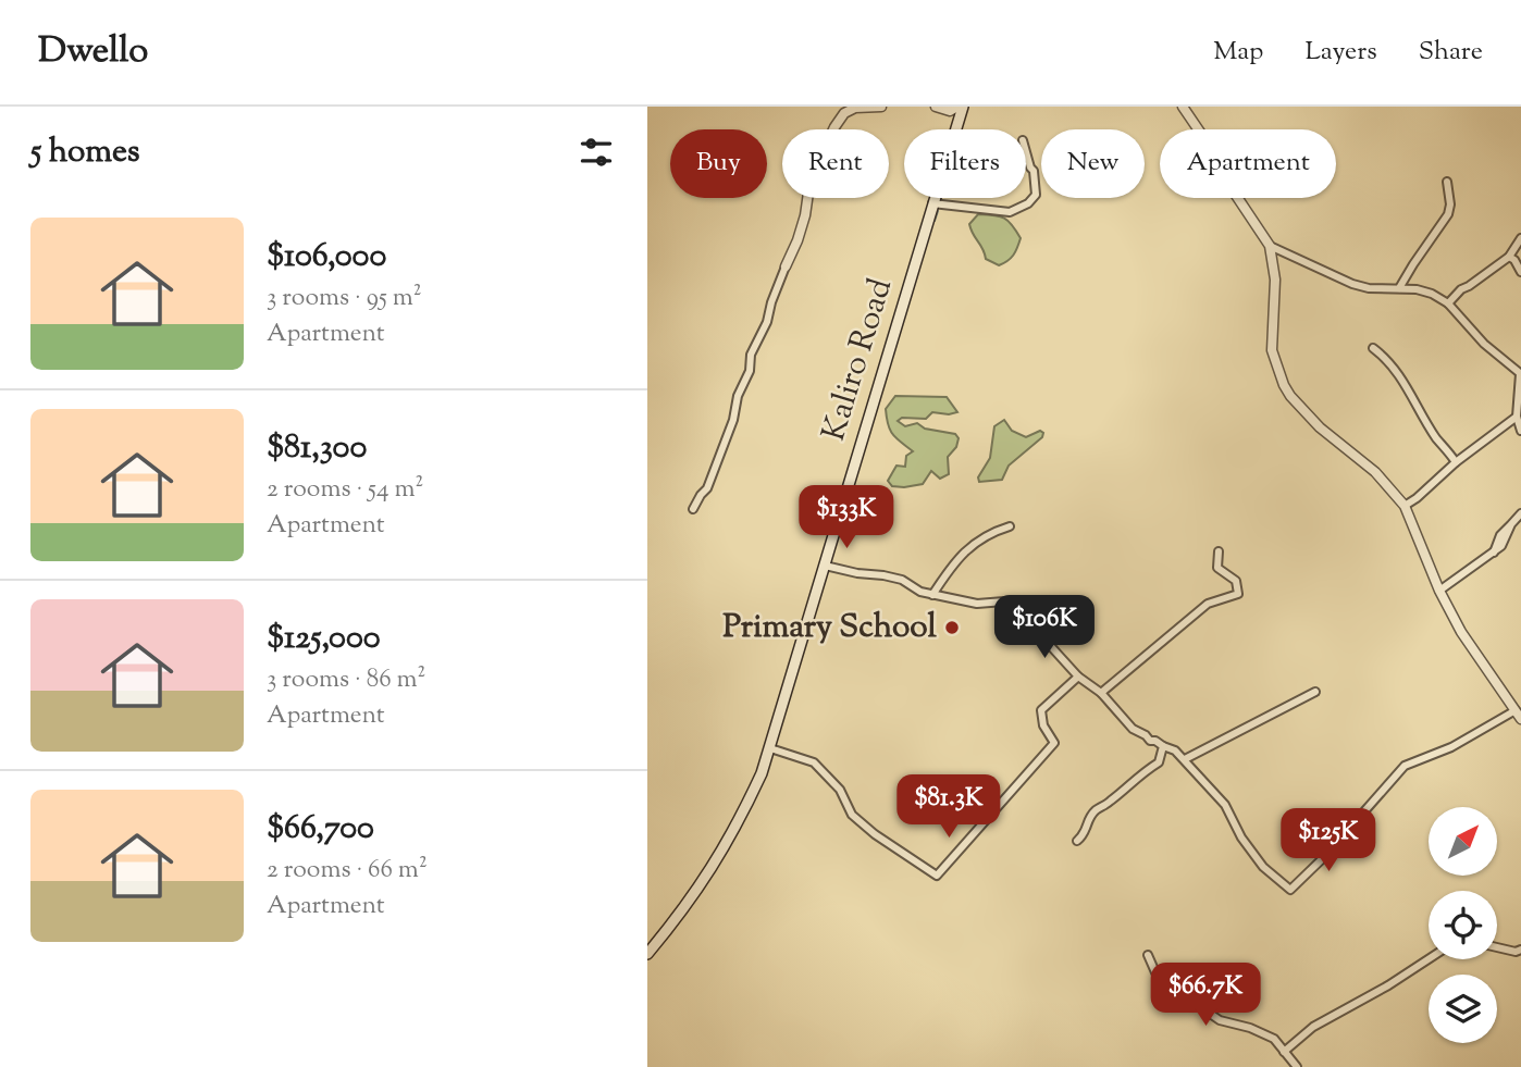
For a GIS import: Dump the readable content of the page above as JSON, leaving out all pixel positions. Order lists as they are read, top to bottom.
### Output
{
  "streets": {
    "main road": ["Kaliro Road"]
  },
  "places": ["Primary School"],
  "north": "top right",
  "page": {
    "header": "Dwello",
    "nav": ["Map", "Layers", "Share"],
    "heading": "5 homes",
    "chip": [
      "Buy",
      "Rent",
      "Filters",
      "New",
      "Apartment"
    ],
    "list": [
      {
        "name": "$106,000",
        "note": "3 rooms · 95 m² · Apartment"
      },
      {
        "name": "$81,300",
        "note": "2 rooms · 54 m² · Apartment"
      },
      {
        "name": "$125,000",
        "note": "3 rooms · 86 m² · Apartment"
      },
      {
        "name": "$66,700",
        "note": "2 rooms · 66 m² · Apartment"
      }
    ],
    "price": [
      "$133K",
      "$106K",
      "$81.3K",
      "$125K",
      "$66.7K"
    ]
  }
}
